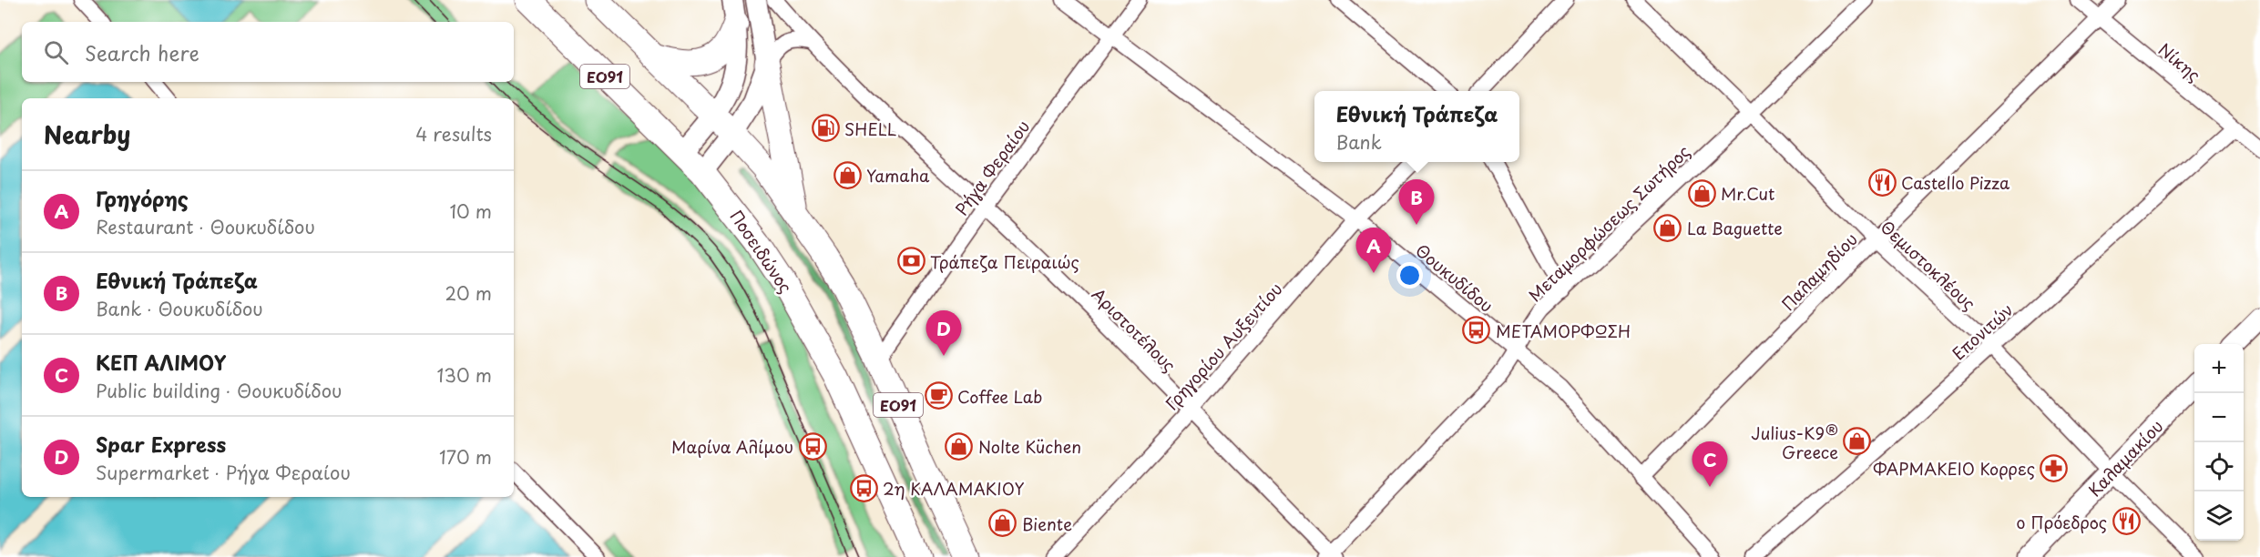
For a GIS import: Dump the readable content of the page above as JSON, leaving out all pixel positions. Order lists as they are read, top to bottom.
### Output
{
  "streets": {
    "highway": ["ΕΟ91", "Ποσειδώνος"],
    "main road": ["Καλαμακίου"],
    "street": [
      "Νίκης",
      "Ρήγα Φεραίου",
      "Μεταμορφώσεως Σωτήρος",
      "Θεμιστοκλέους",
      "Παλαμηδίου",
      "Θουκυδίδου",
      "Αριστοτέλους",
      "Επονιτών",
      "Γρηγορίου Αυξεντίου"
    ]
  },
  "crossings": [
    ["Νίκης", "Παλαμηδίου"],
    ["Νίκης", "Επονιτών"],
    ["ΕΟ91", "Ρήγα Φεραίου"],
    ["Ρήγα Φεραίου", "Θουκυδίδου"],
    ["Ρήγα Φεραίου", "Αριστοτέλους"],
    ["Μεταμορφώσεως Σωτήρος", "Θεμιστοκλέους"],
    ["Μεταμορφώσεως Σωτήρος", "Θουκυδίδου"],
    ["Μεταμορφώσεως Σωτήρος", "Αριστοτέλους"],
    ["Θεμιστοκλέους", "Παλαμηδίου"],
    ["Θεμιστοκλέους", "Επονιτών"],
    ["Θεμιστοκλέους", "Καλαμακίου"],
    ["Παλαμηδίου", "Θουκυδίδου"],
    ["Θουκυδίδου", "Γρηγορίου Αυξεντίου"],
    ["Αριστοτέλους", "Γρηγορίου Αυξεντίου"]
  ],
  "places": {
    "fuel station": ["SHELL"],
    "shop": [
      "Yamaha",
      "Mr.Cut",
      "La Baguette",
      "Julius-K9® Greece",
      "Nolte Küchen",
      "Biente"
    ],
    "restaurant": ["Castello Pizza", "ο Πρόεδρος"],
    "bank": ["Τράπεζα Πειραιώς"],
    "bus stop": ["ΜΕΤΑΜΟΡΦΩΣΗ", "Μαρίνα Αλίμου", "2η ΚΑΛΑΜΑΚΙΟΥ"],
    "cafe": ["Coffee Lab"],
    "pharmacy": ["ΦΑΡΜΑΚΕΙΟ Κορρες"]
  },
  "page": {
    "search": "Search here",
    "popup": ["Εθνική Τράπεζα", "Bank"],
    "heading": ["Nearby", "4 results"],
    "list": [
      {
        "mark": "A",
        "name": "Γρηγόρης",
        "note": "Restaurant · Θουκυδίδου",
        "value": "10 m"
      },
      {
        "mark": "B",
        "name": "Εθνική Τράπεζα",
        "note": "Bank · Θουκυδίδου",
        "value": "20 m"
      },
      {
        "mark": "C",
        "name": "ΚΕΠ ΑΛΙΜΟΥ",
        "note": "Public building · Θουκυδίδου",
        "value": "130 m"
      },
      {
        "mark": "D",
        "name": "Spar Express",
        "note": "Supermarket · Ρήγα Φεραίου",
        "value": "170 m"
      }
    ],
    "pins": [
      "B",
      "A",
      "D",
      "C"
    ],
    "map_buttons": ["+", "−"]
  }
}
